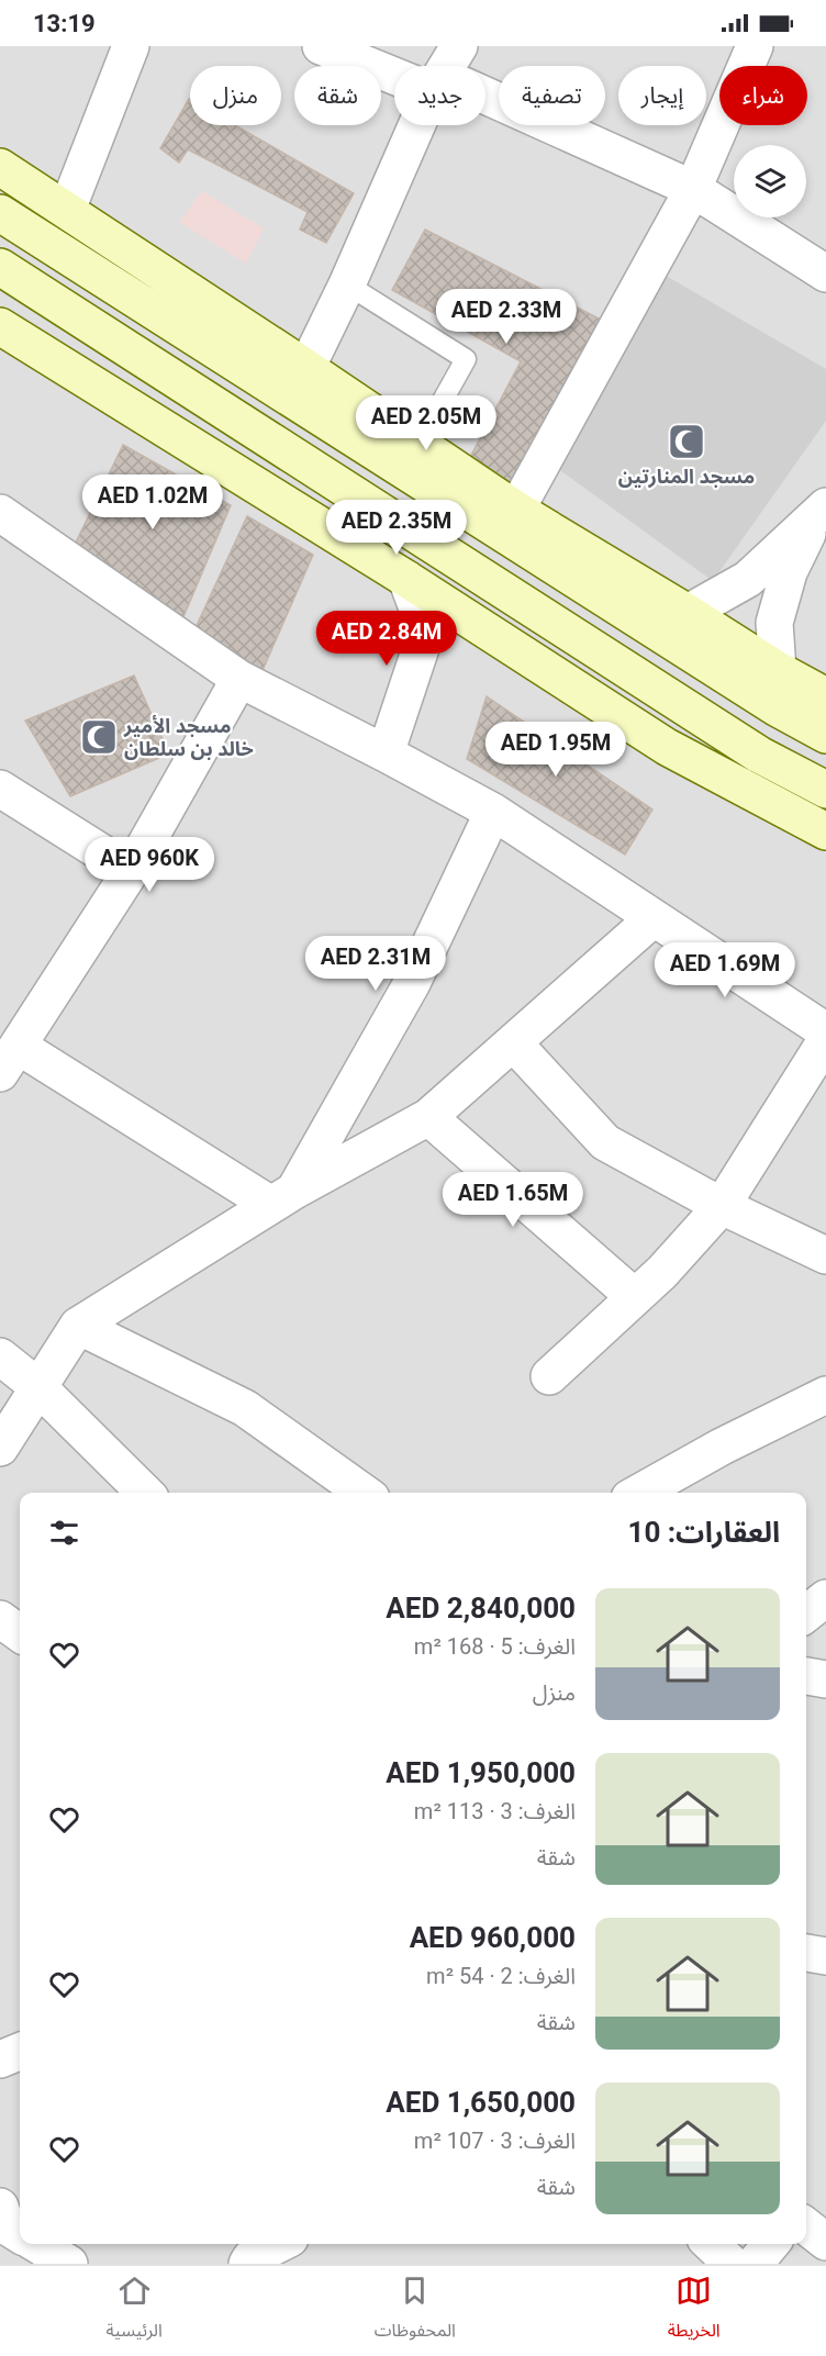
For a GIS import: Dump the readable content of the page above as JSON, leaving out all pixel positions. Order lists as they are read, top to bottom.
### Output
{
  "places": {
    "mosque": ["مسجد المنارتين", "مسجد الأمير خالد بن سلطان"]
  },
  "page": {
    "status": "13:19",
    "chip": [
      "شراء",
      "إيجار",
      "تصفية",
      "جديد",
      "شقة",
      "منزل"
    ],
    "price": [
      "AED 2.33M",
      "AED 2.05M",
      "AED 1.02M",
      "AED 2.35M",
      "AED 2.84M",
      "AED 1.95M",
      "AED 960K",
      "AED 2.31M",
      "AED 1.69M",
      "AED 1.65M"
    ],
    "heading": "العقارات: 10",
    "list": [
      {
        "name": "AED 2,840,000",
        "note": "الغرف: 5 · 168 m² · منزل"
      },
      {
        "name": "AED 1,950,000",
        "note": "الغرف: 3 · 113 m² · شقة"
      },
      {
        "name": "AED 960,000",
        "note": "الغرف: 2 · 54 m² · شقة"
      },
      {
        "name": "AED 1,650,000",
        "note": "الغرف: 3 · 107 m² · شقة"
      }
    ],
    "tabs": ["الخريطة", "المحفوظات", "الرئيسية"]
  }
}
